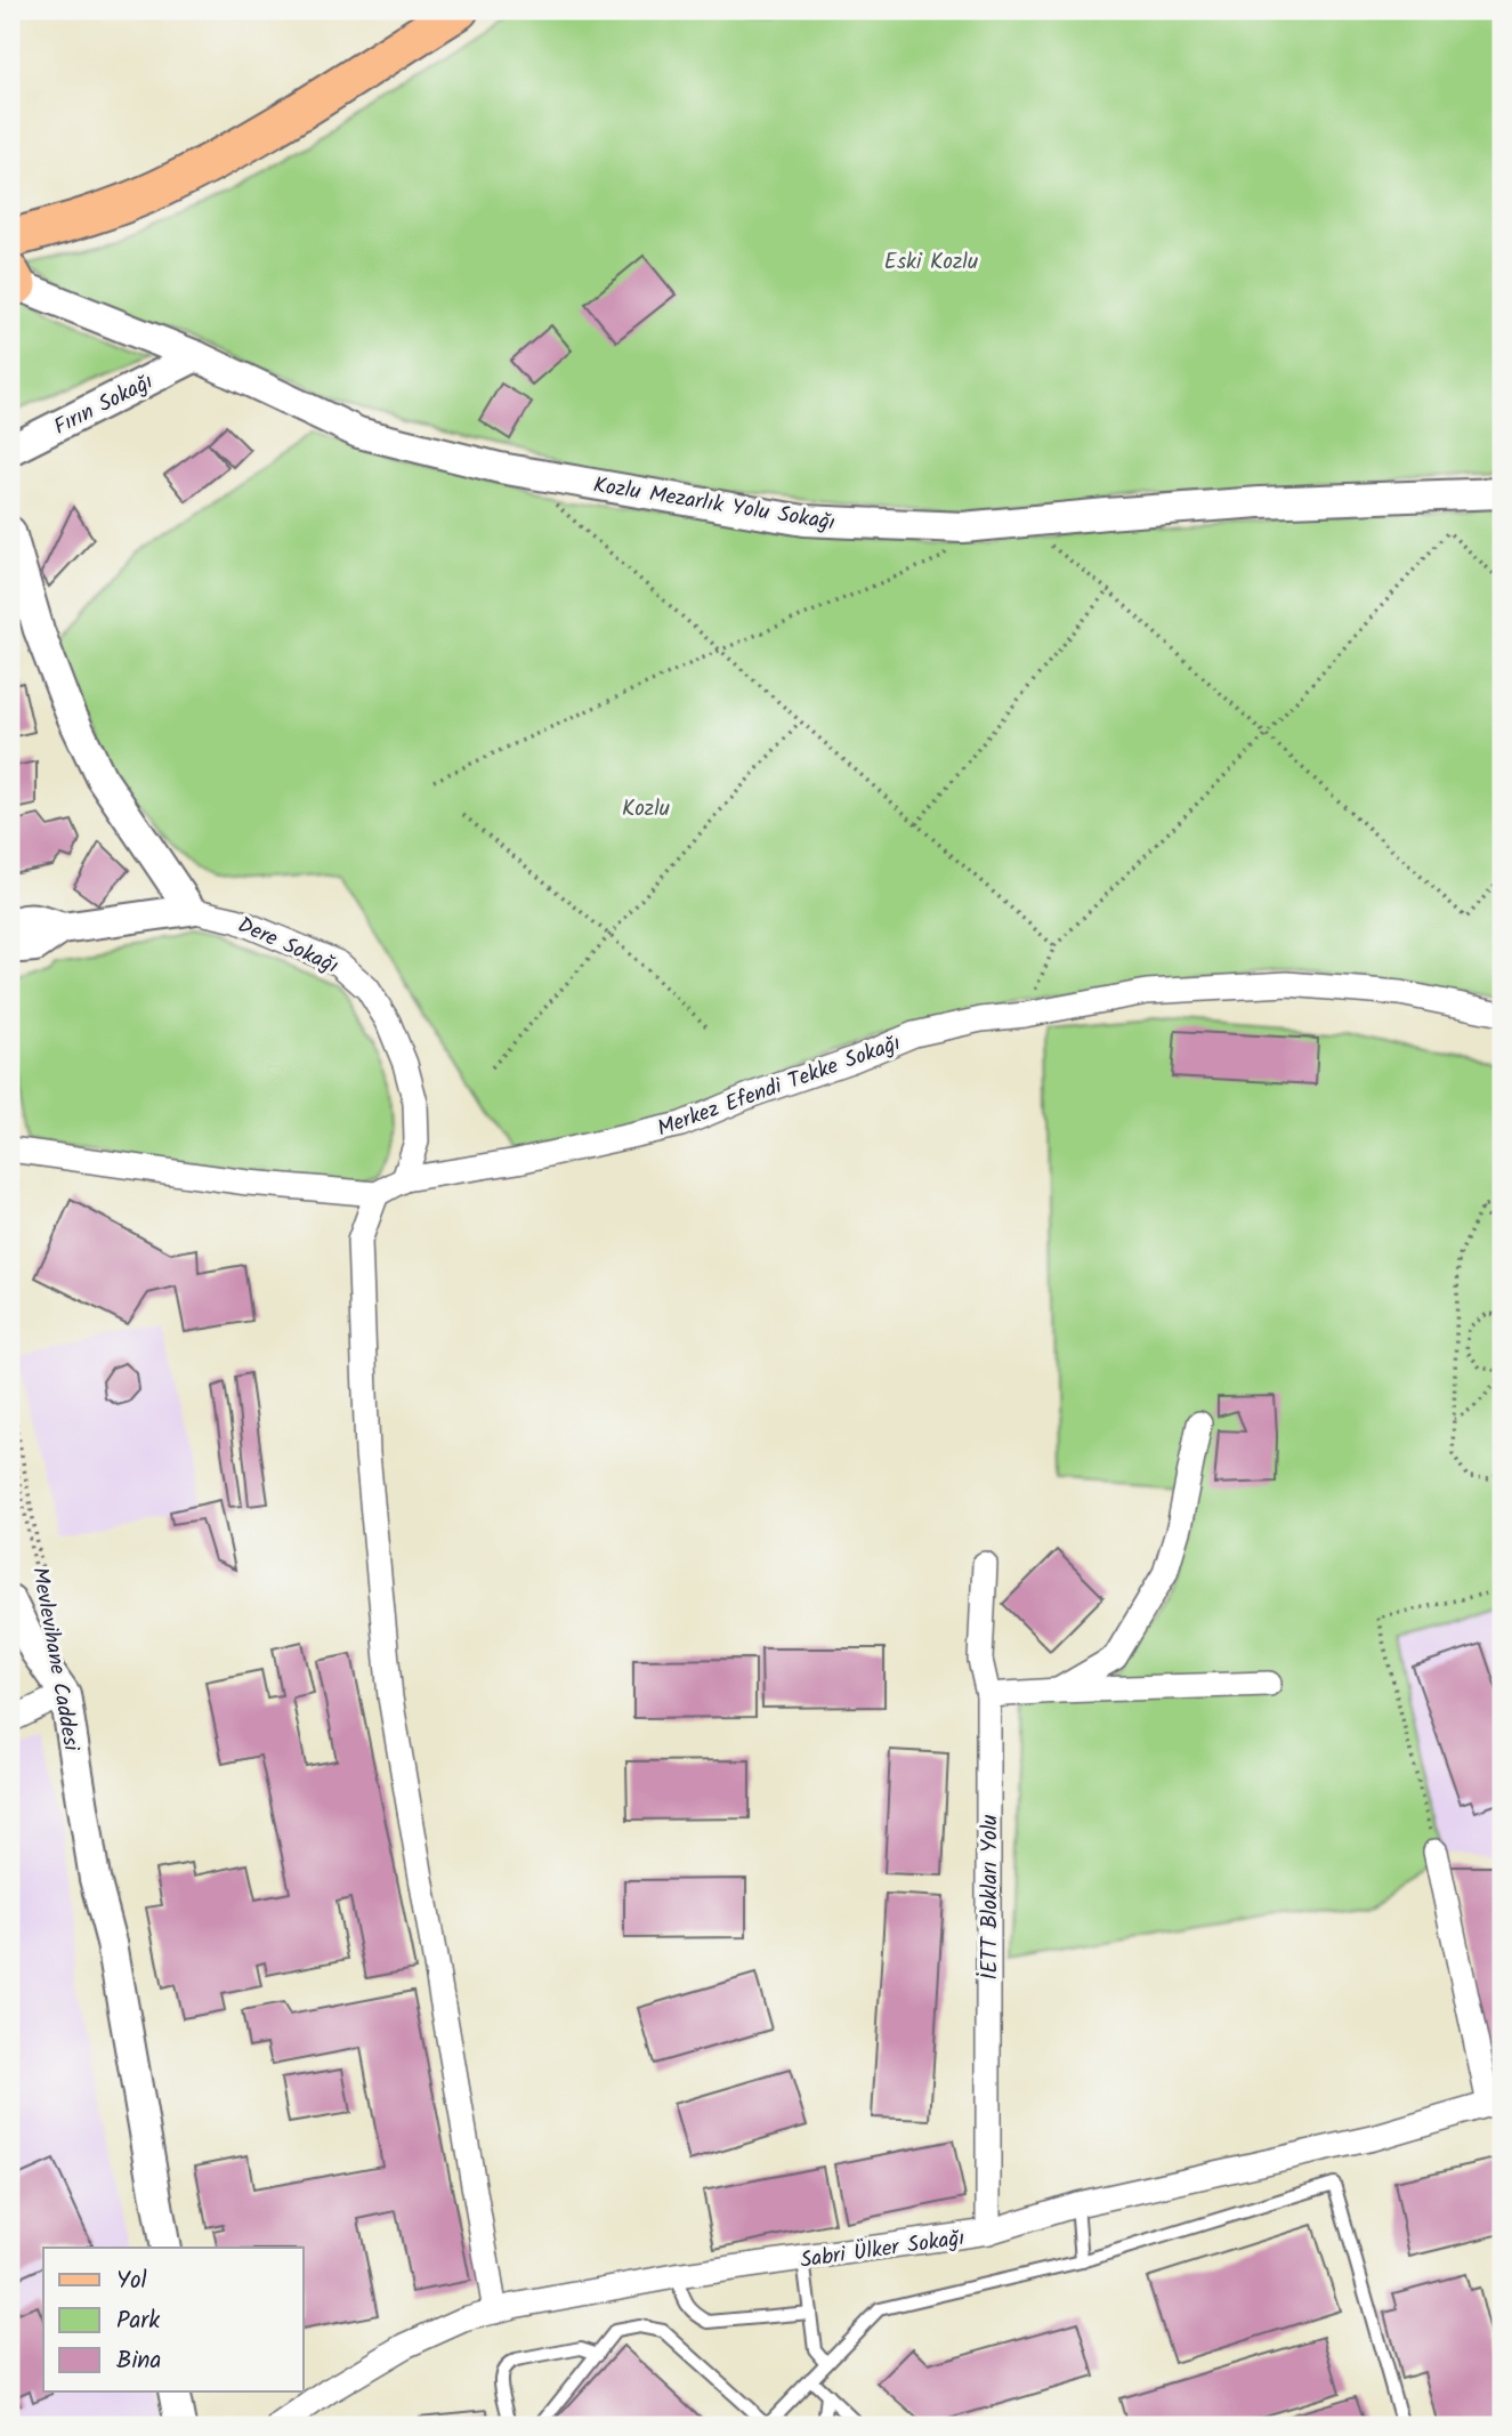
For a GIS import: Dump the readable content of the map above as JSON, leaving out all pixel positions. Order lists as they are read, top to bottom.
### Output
{
  "streets": {
    "street": [
      "Fırın Sokağı",
      "Kozlu Mezarlık Yolu Sokağı",
      "Dere Sokağı",
      "Merkez Efendi Tekke Sokağı",
      "Mevlevihane Caddesi",
      "İETT Blokları Yolu",
      "Sabri Ülker Sokağı"
    ]
  },
  "crossings": [
    ["Fırın Sokağı", "Kozlu Mezarlık Yolu Sokağı"],
    ["Dere Sokağı", "Merkez Efendi Tekke Sokağı"],
    ["İETT Blokları Yolu", "Sabri Ülker Sokağı"]
  ],
  "parks": ["Eski Kozlu", "Kozlu"],
  "legend": ["Yol", "Park", "Bina"]
}
